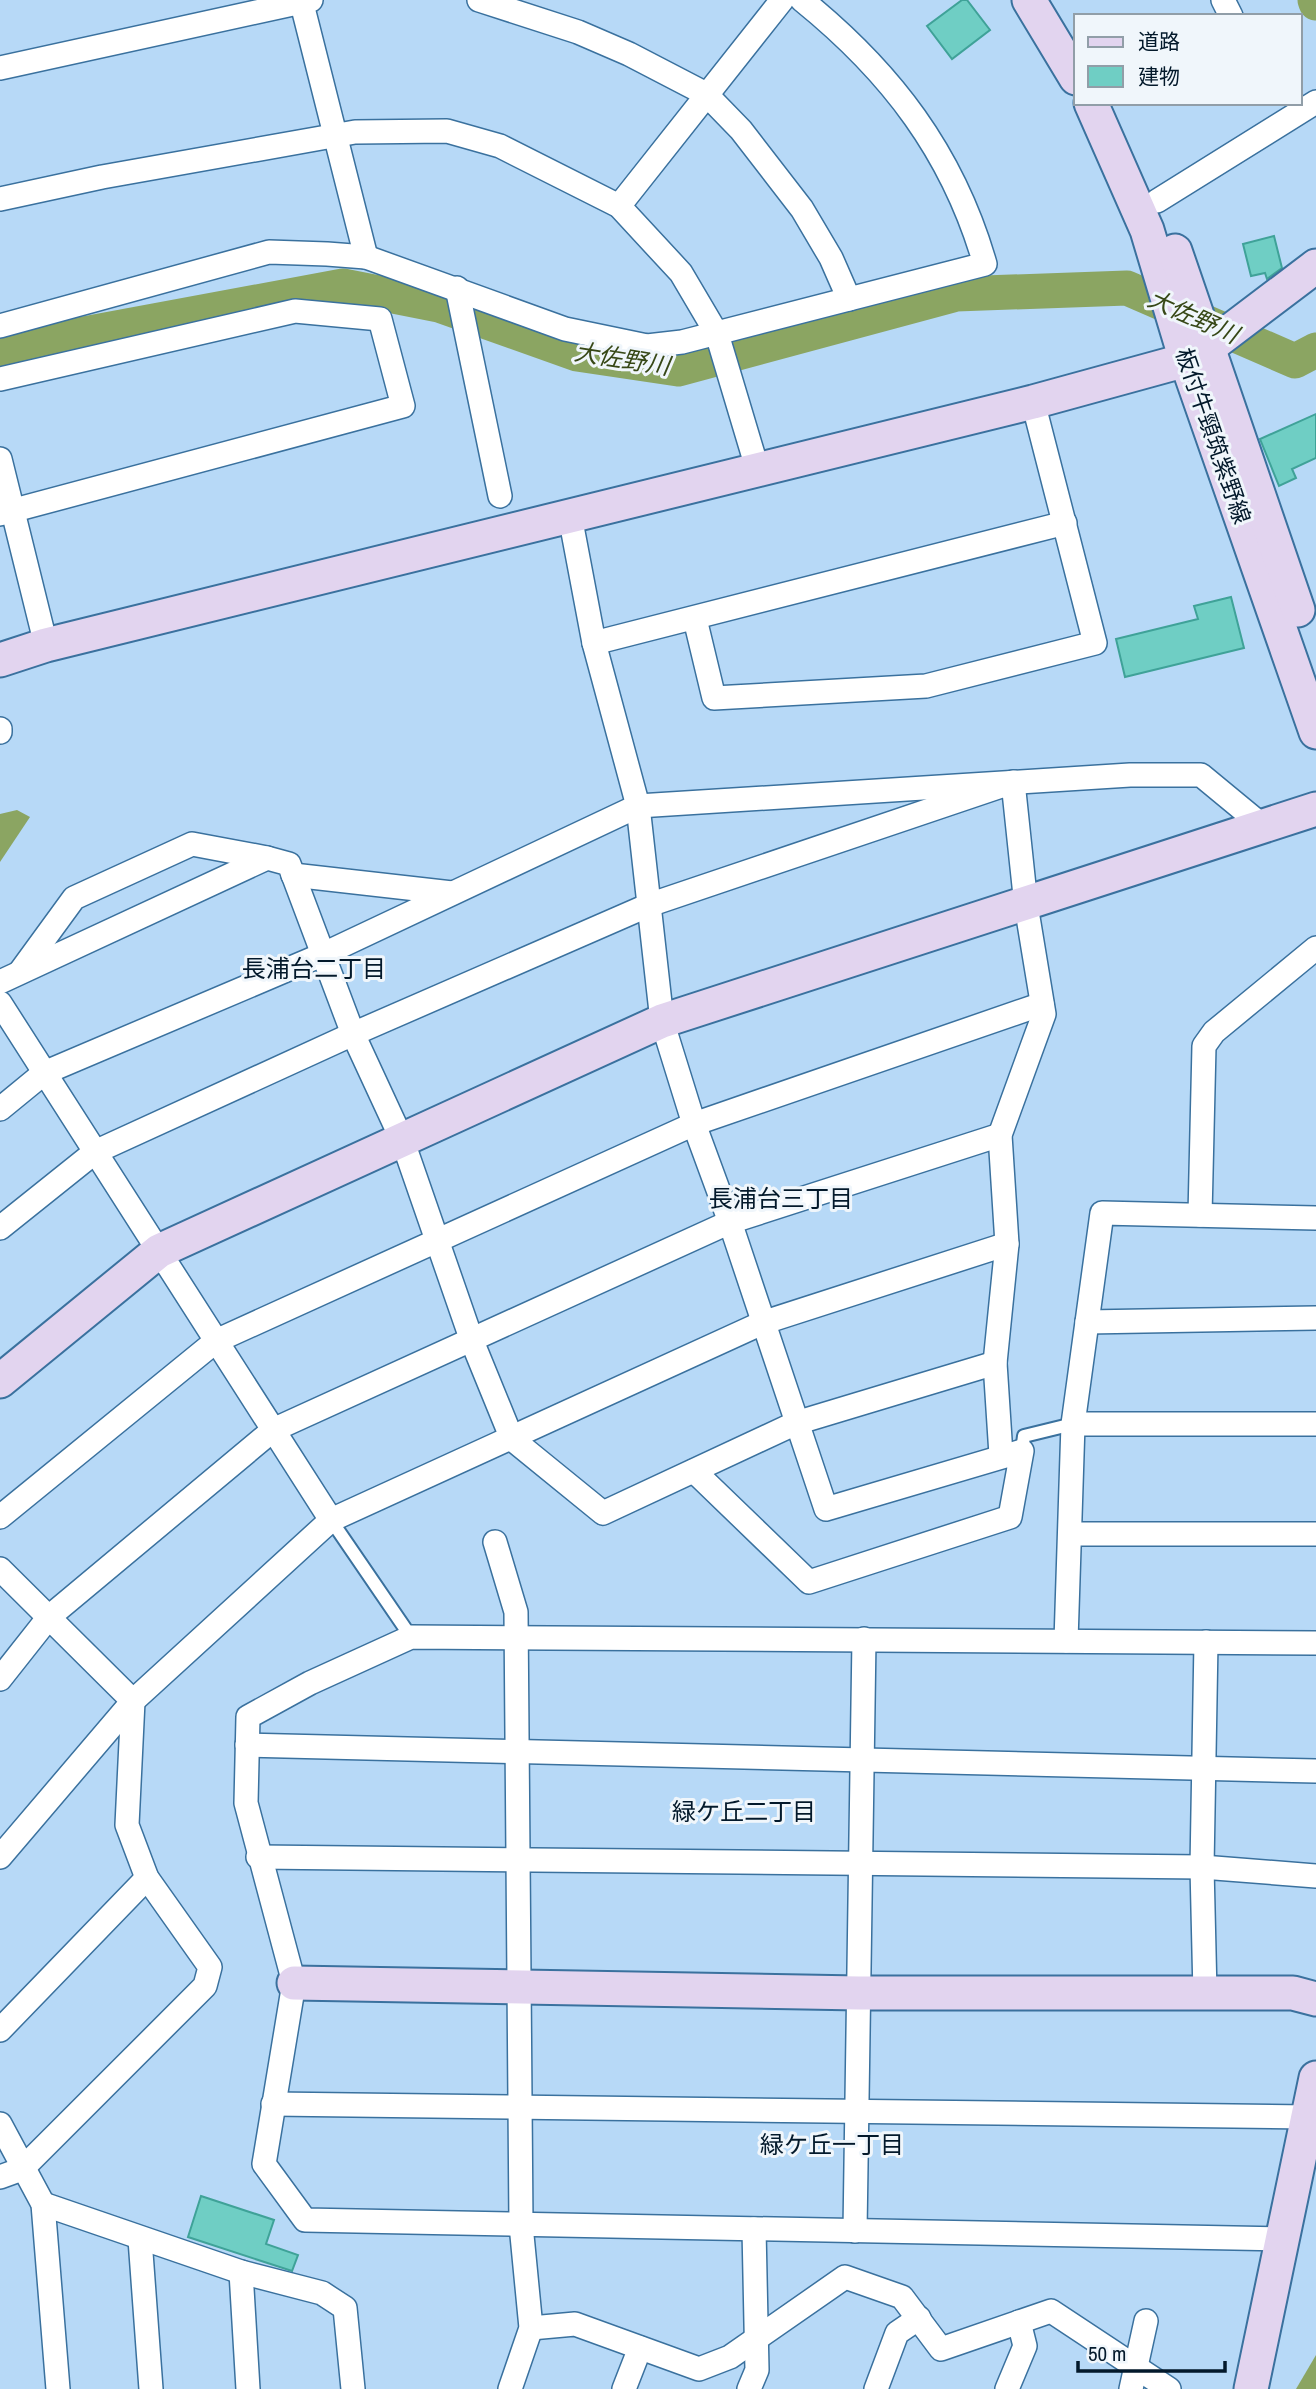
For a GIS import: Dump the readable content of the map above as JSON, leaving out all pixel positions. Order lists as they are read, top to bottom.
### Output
{
  "streets": {
    "street": ["板付牛頸筑紫野線"]
  },
  "districts": [
    "長浦台二丁目",
    "長浦台三丁目",
    "緑ケ丘二丁目",
    "緑ケ丘一丁目"
  ],
  "water": ["大佐野川"],
  "legend": ["道路", "建物"],
  "scale_bar": "50 m"
}
